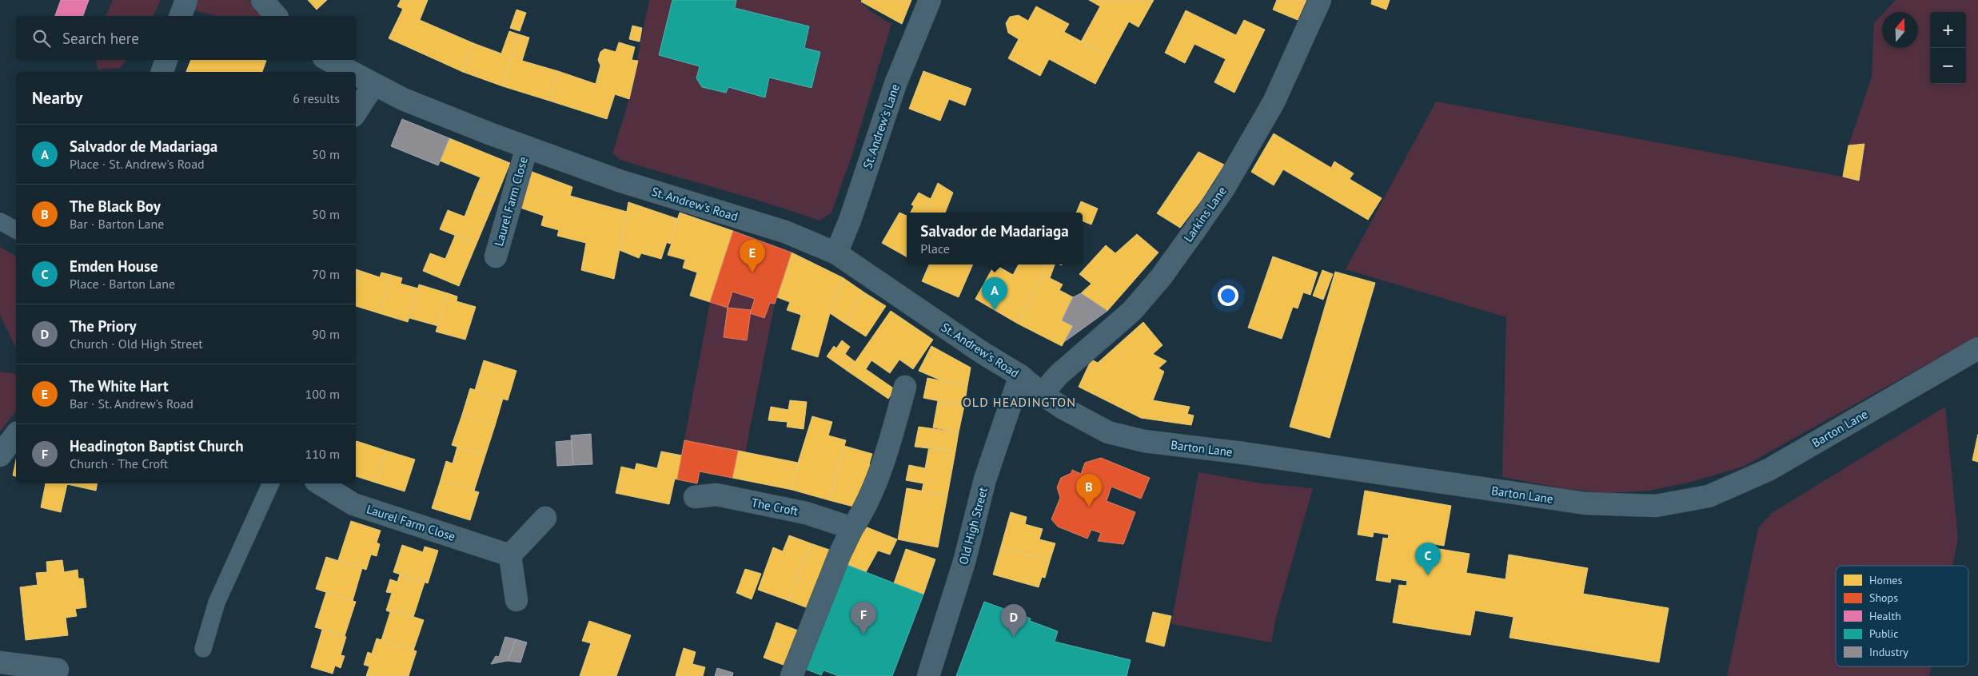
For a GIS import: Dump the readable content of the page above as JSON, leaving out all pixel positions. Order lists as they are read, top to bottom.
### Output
{
  "streets": {
    "street": [
      "St. Andrew's Lane",
      "Laurel Farm Close",
      "St. Andrew's Road",
      "Larkins Lane",
      "Barton Lane",
      "The Croft",
      "Old High Street"
    ]
  },
  "crossings": [
    ["St. Andrew's Lane", "St. Andrew's Road"],
    ["Laurel Farm Close", "St. Andrew's Road"],
    ["St. Andrew's Road", "Larkins Lane"],
    ["St. Andrew's Road", "Barton Lane"],
    ["St. Andrew's Road", "Old High Street"],
    ["Larkins Lane", "Barton Lane"]
  ],
  "districts": ["OLD HEADINGTON"],
  "legend": [
    "Homes",
    "Shops",
    "Health",
    "Public",
    "Industry"
  ],
  "north": "top",
  "page": {
    "map_buttons": ["+", "−"],
    "search": "Search here",
    "heading": ["Nearby", "6 results"],
    "list": [
      {
        "mark": "A",
        "name": "Salvador de Madariaga",
        "note": "Place · St. Andrew's Road",
        "value": "50 m"
      },
      {
        "mark": "B",
        "name": "The Black Boy",
        "note": "Bar · Barton Lane",
        "value": "50 m"
      },
      {
        "mark": "C",
        "name": "Emden House",
        "note": "Place · Barton Lane",
        "value": "70 m"
      },
      {
        "mark": "D",
        "name": "The Priory",
        "note": "Church · Old High Street",
        "value": "90 m"
      },
      {
        "mark": "E",
        "name": "The White Hart",
        "note": "Bar · St. Andrew's Road",
        "value": "100 m"
      },
      {
        "mark": "F",
        "name": "Headington Baptist Church",
        "note": "Church · The Croft",
        "value": "110 m"
      }
    ],
    "popup": ["Salvador de Madariaga", "Place"],
    "pins": [
      "E",
      "A",
      "B",
      "C",
      "F",
      "D"
    ]
  }
}
